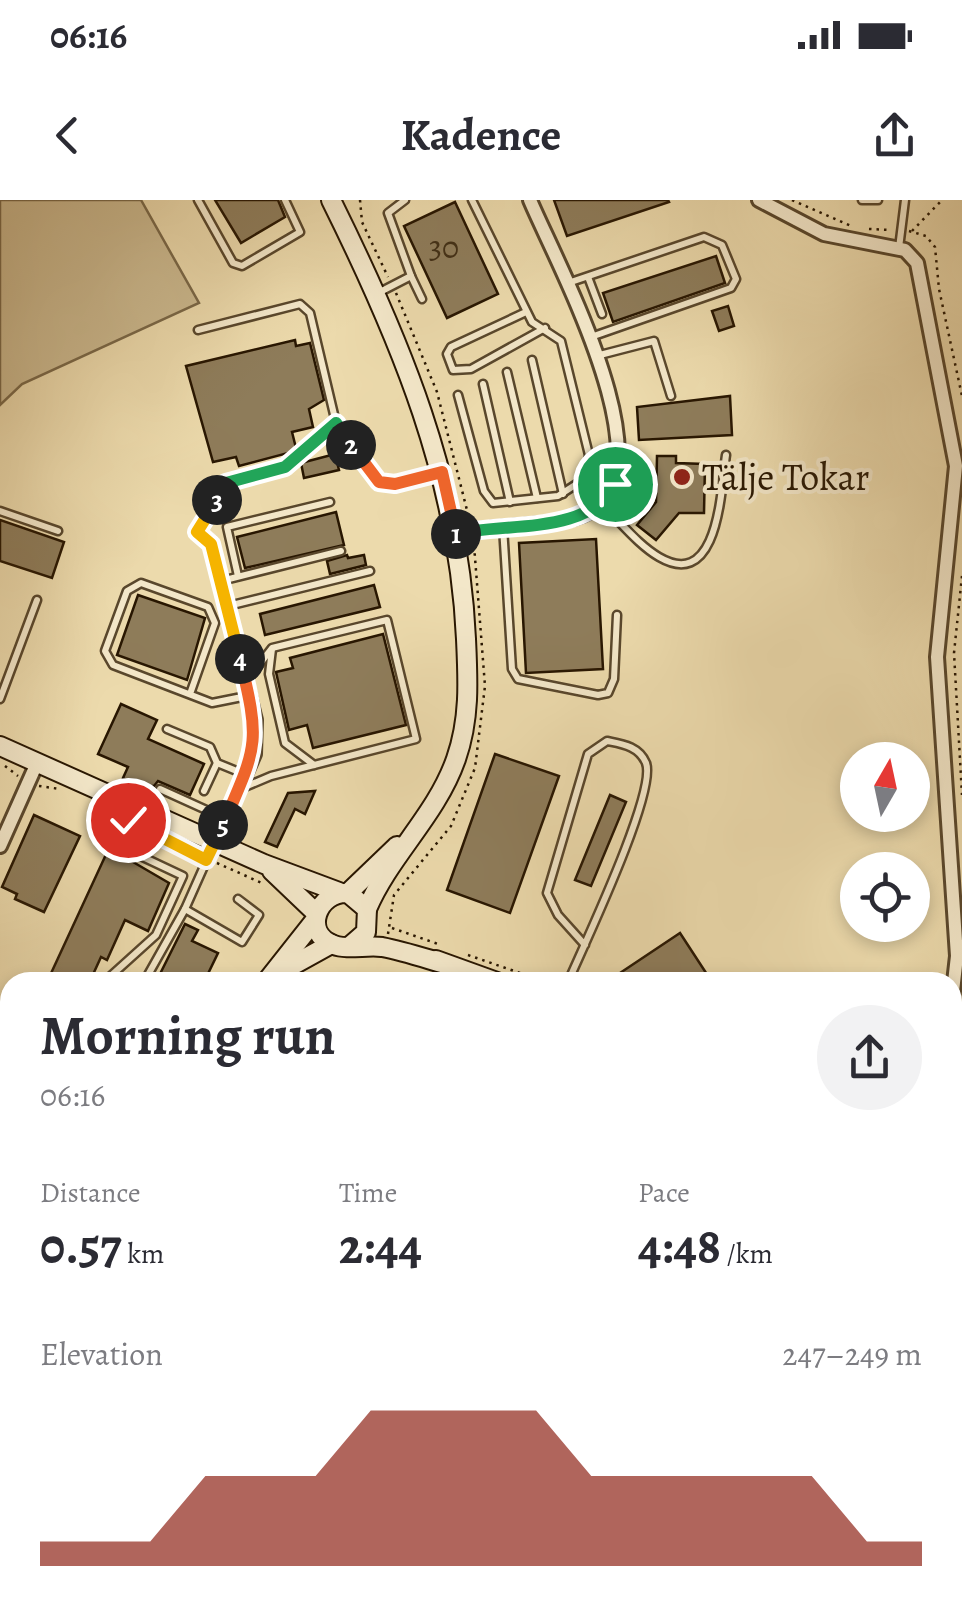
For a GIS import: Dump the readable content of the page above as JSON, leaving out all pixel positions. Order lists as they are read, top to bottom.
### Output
{
  "places": ["Tälje Tokar"],
  "house_numbers": ["30"],
  "north": "top",
  "page": {
    "status": "06:16",
    "header": "Kadence",
    "pins": [
      "2",
      "3",
      "1",
      "4",
      "5"
    ],
    "heading": ["Morning run", "06:16"],
    "stats": [
      ["Distance", "0.57 km"],
      ["Time", "2:44"],
      ["Pace", "4:48 /km"]
    ],
    "chart": ["Elevation", "247–249 m"]
  }
}
